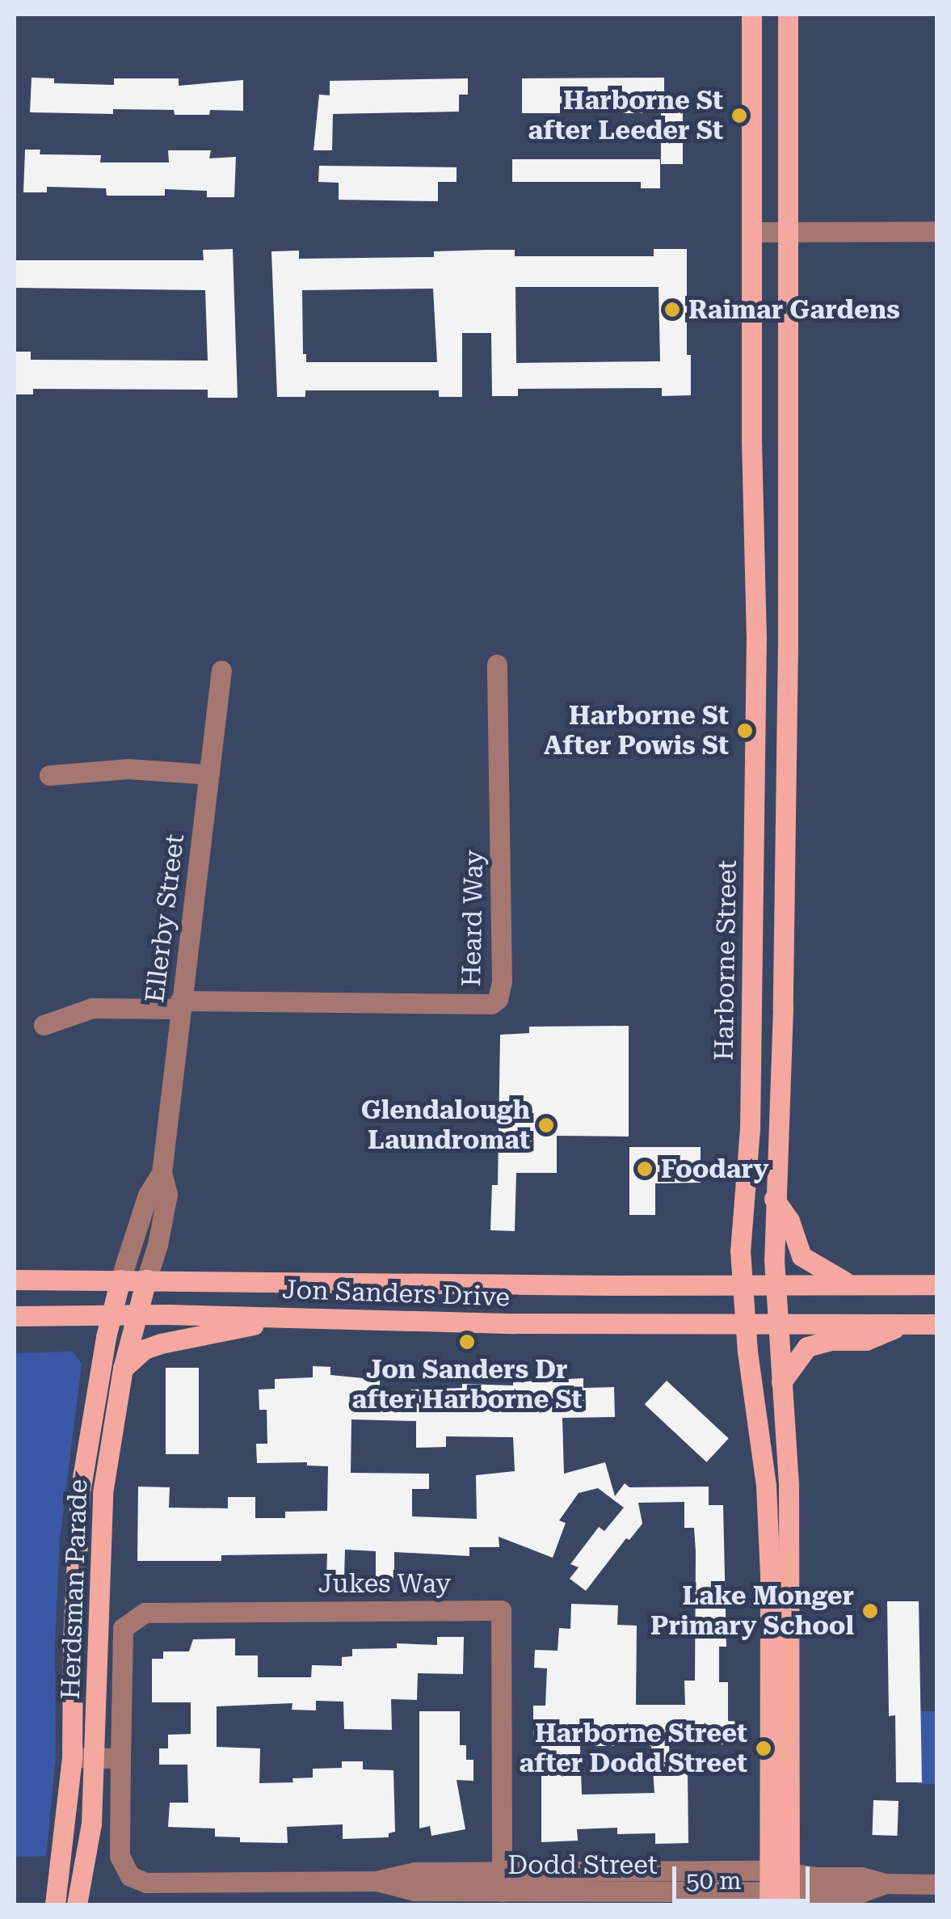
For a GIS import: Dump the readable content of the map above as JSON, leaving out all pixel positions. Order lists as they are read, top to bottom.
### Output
{
  "streets": {
    "main road": ["Harborne Street", "Jon Sanders Drive", "Herdsman Parade"],
    "street": [
      "Ellerby Street",
      "Heard Way",
      "Jukes Way",
      "Dodd Street"
    ]
  },
  "crossings": [
    ["Ellerby Street", "Heard Way"],
    ["Ellerby Street", "Jon Sanders Drive"],
    ["Ellerby Street", "Herdsman Parade"],
    ["Harborne Street", "Jon Sanders Drive"],
    ["Harborne Street", "Dodd Street"],
    ["Jon Sanders Drive", "Herdsman Parade"],
    ["Jukes Way", "Dodd Street"]
  ],
  "places": [
    "Harborne St after Leeder St",
    "Raimar Gardens",
    "Harborne St After Powis St",
    "Glendalough Laundromat",
    "Foodary",
    "Jon Sanders Dr after Harborne St",
    "Lake Monger Primary School",
    "Harborne Street after Dodd Street"
  ],
  "scale_bar": "50 m"
}
